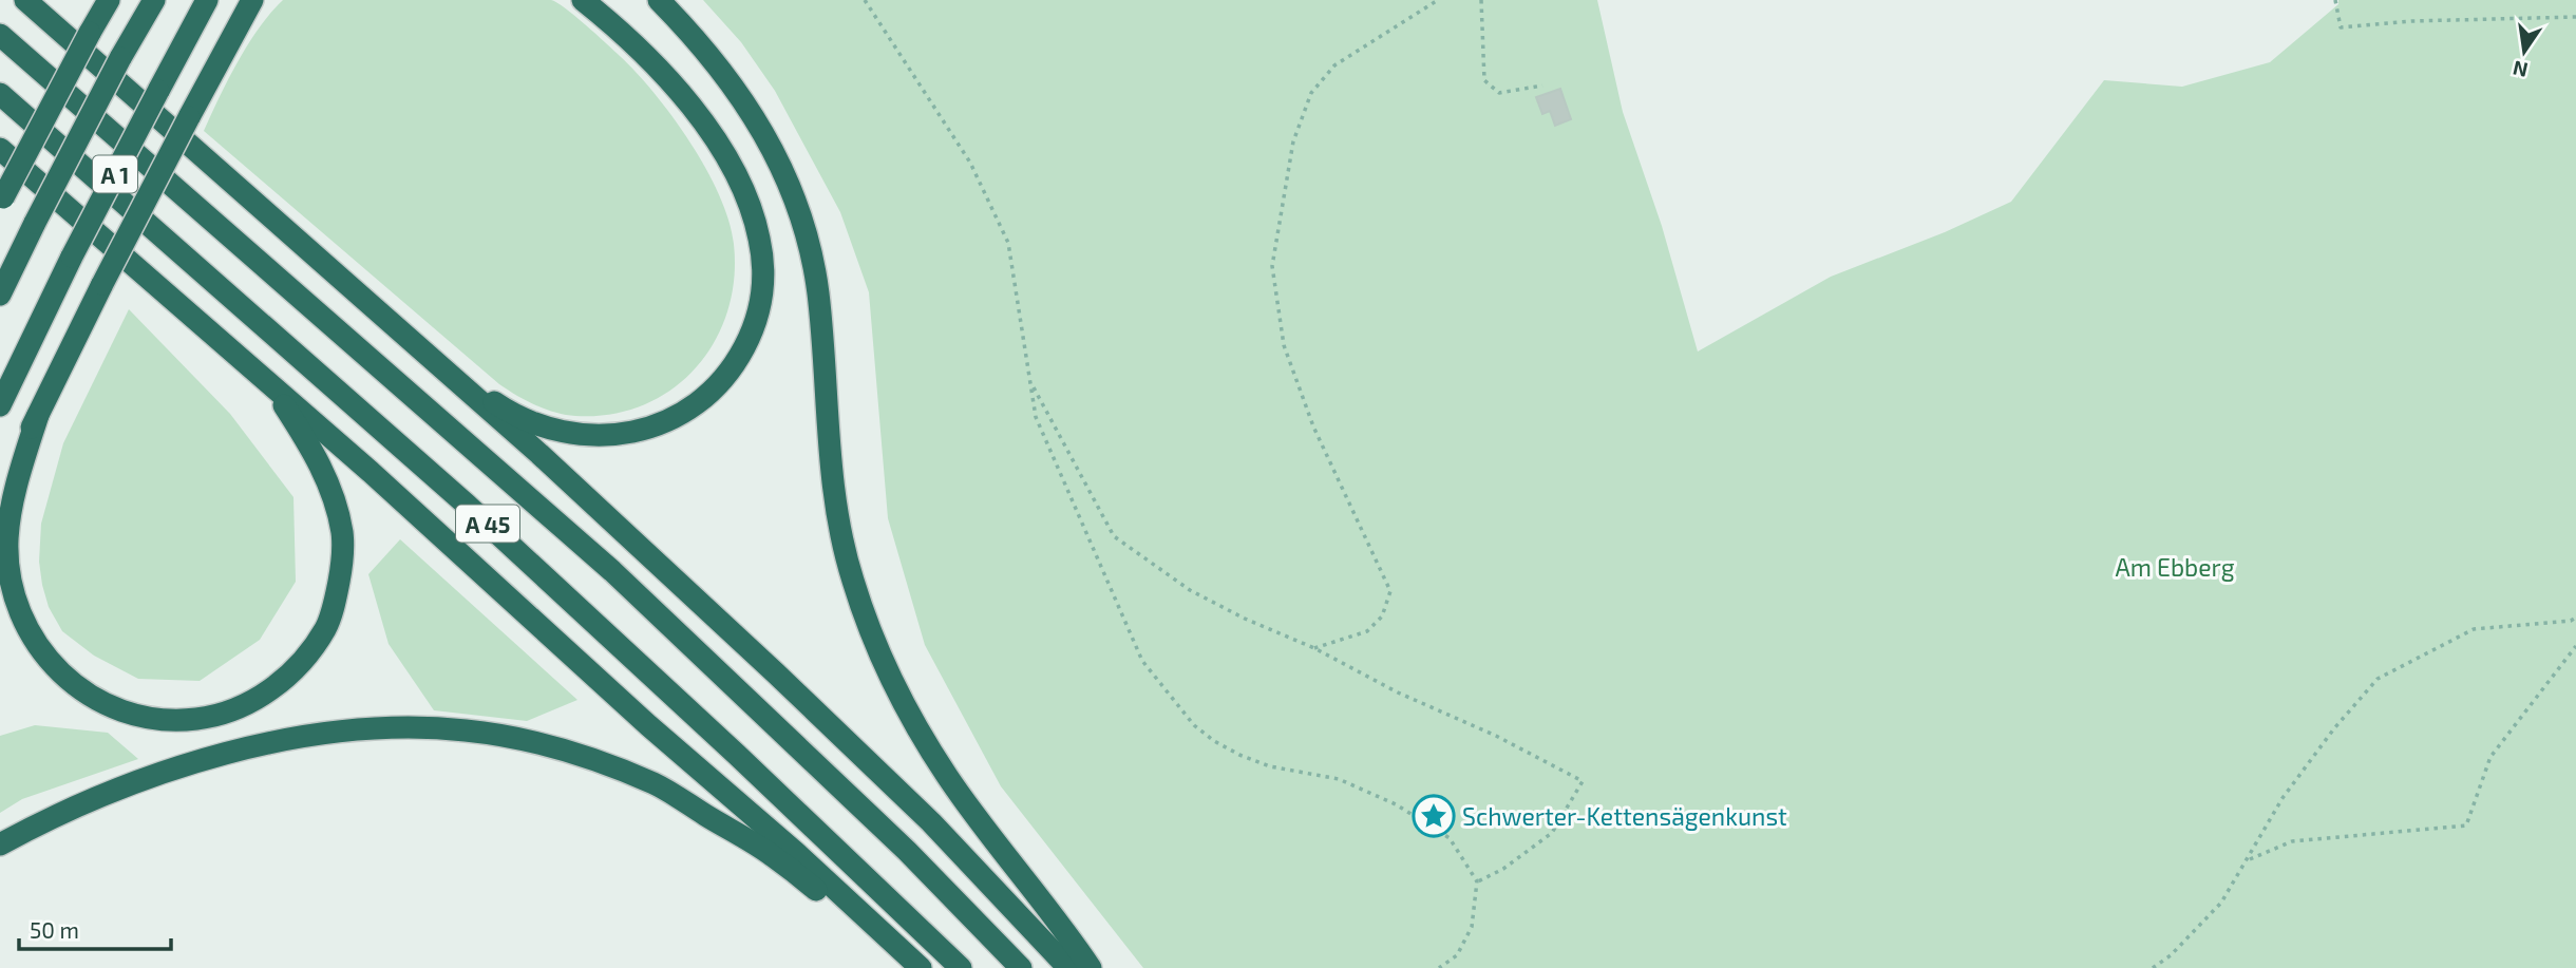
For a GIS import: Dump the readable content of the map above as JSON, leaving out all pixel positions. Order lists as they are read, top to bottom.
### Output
{
  "streets": {
    "highway": ["A 1", "A 45"]
  },
  "parks": ["Am Ebberg"],
  "places": {
    "place": ["Schwerter-Kettensägenkunst"]
  },
  "scale_bar": "50 m",
  "north": "bottom"
}
